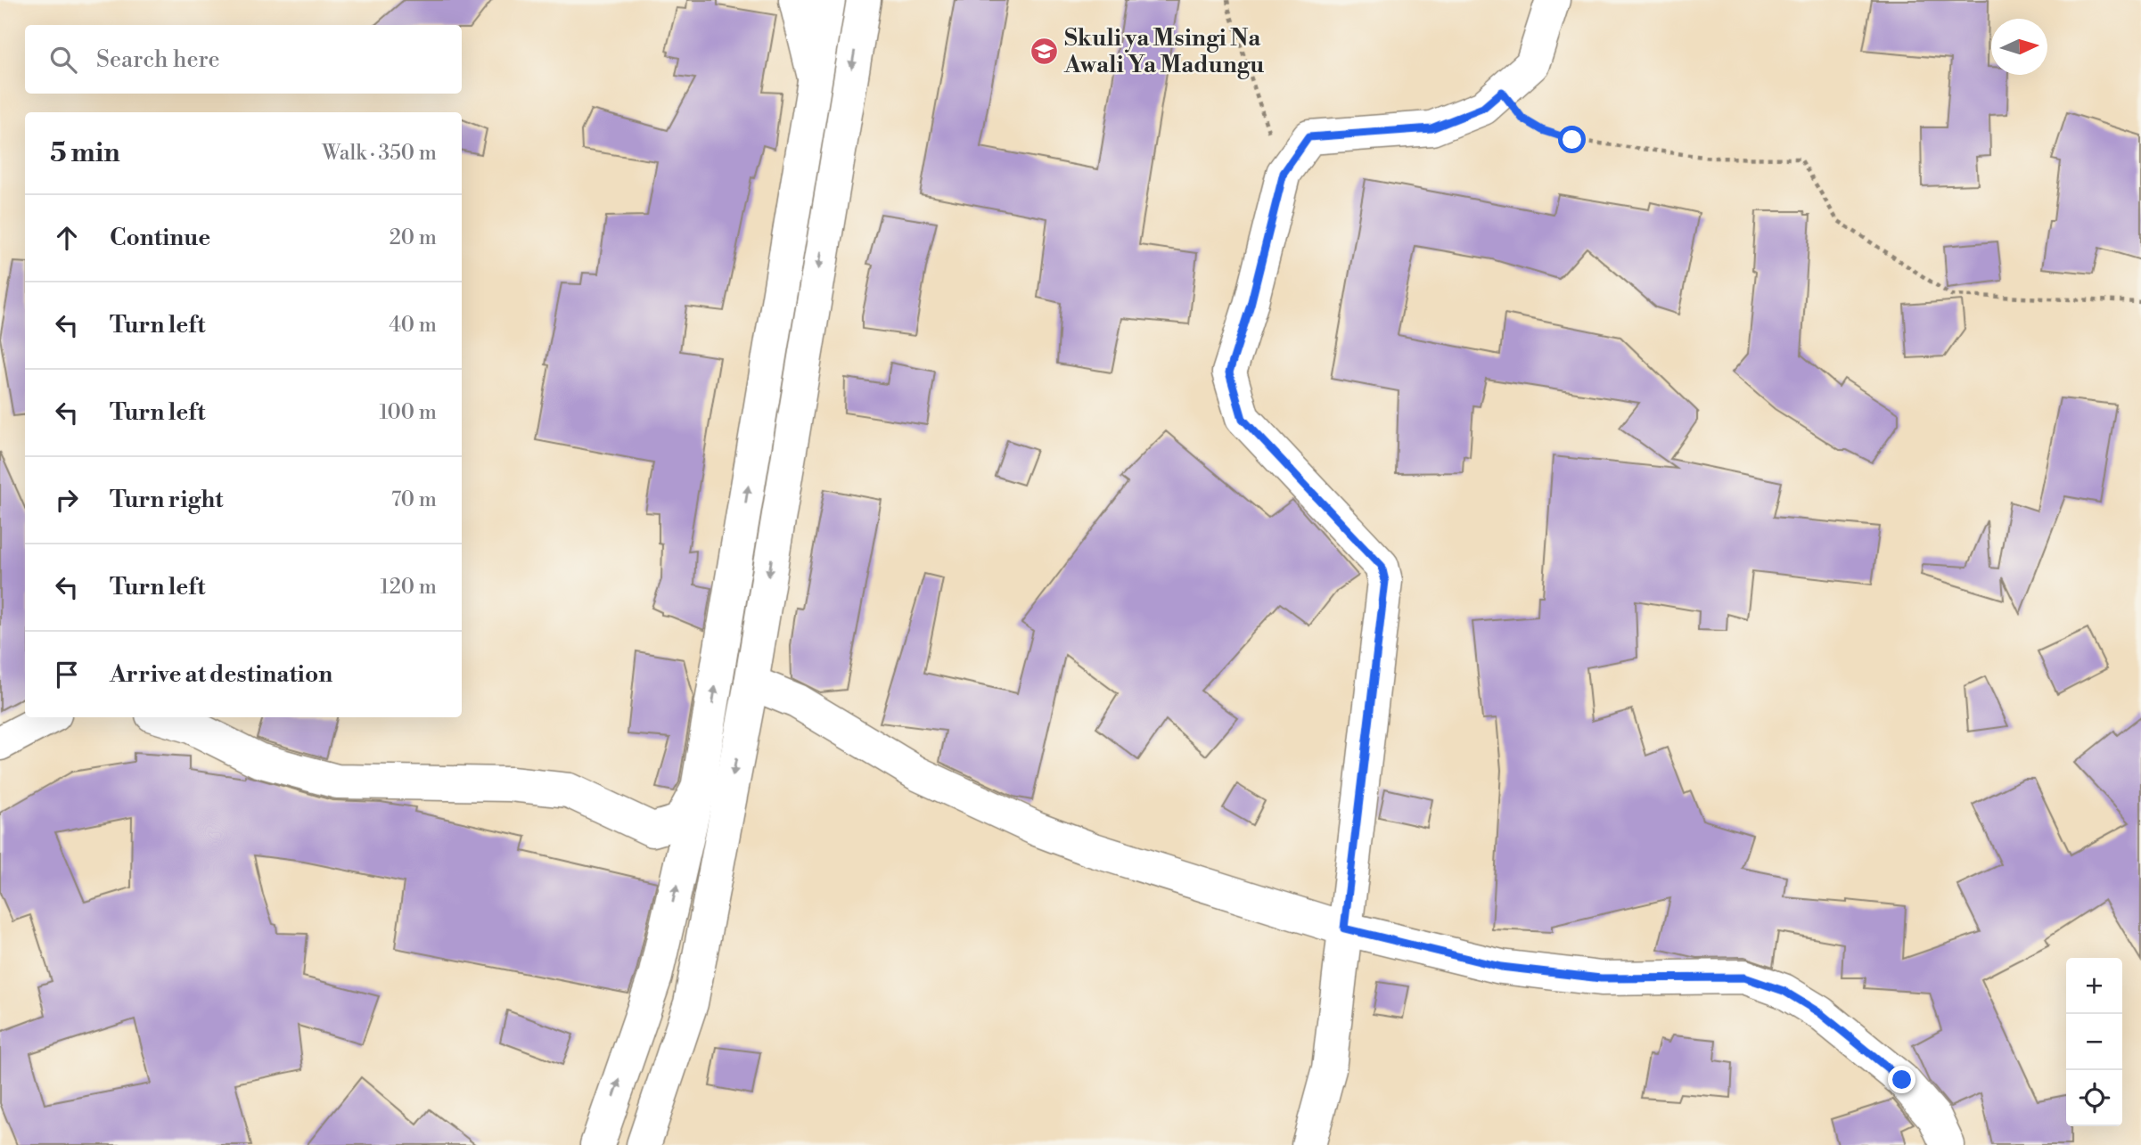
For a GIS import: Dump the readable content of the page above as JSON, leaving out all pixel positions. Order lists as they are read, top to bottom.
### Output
{
  "places": {
    "school or university": ["Skuli ya Msingi Na Awali Ya Madungu"]
  },
  "north": "right",
  "page": {
    "search": "Search here",
    "heading": ["5 min", "Walk · 350 m"],
    "list": [
      ["Continue", "20 m"],
      ["Turn left", "40 m"],
      ["Turn left", "100 m"],
      ["Turn right", "70 m"],
      ["Turn left", "120 m"],
      "Arrive at destination"
    ],
    "map_buttons": ["+", "−"]
  }
}
